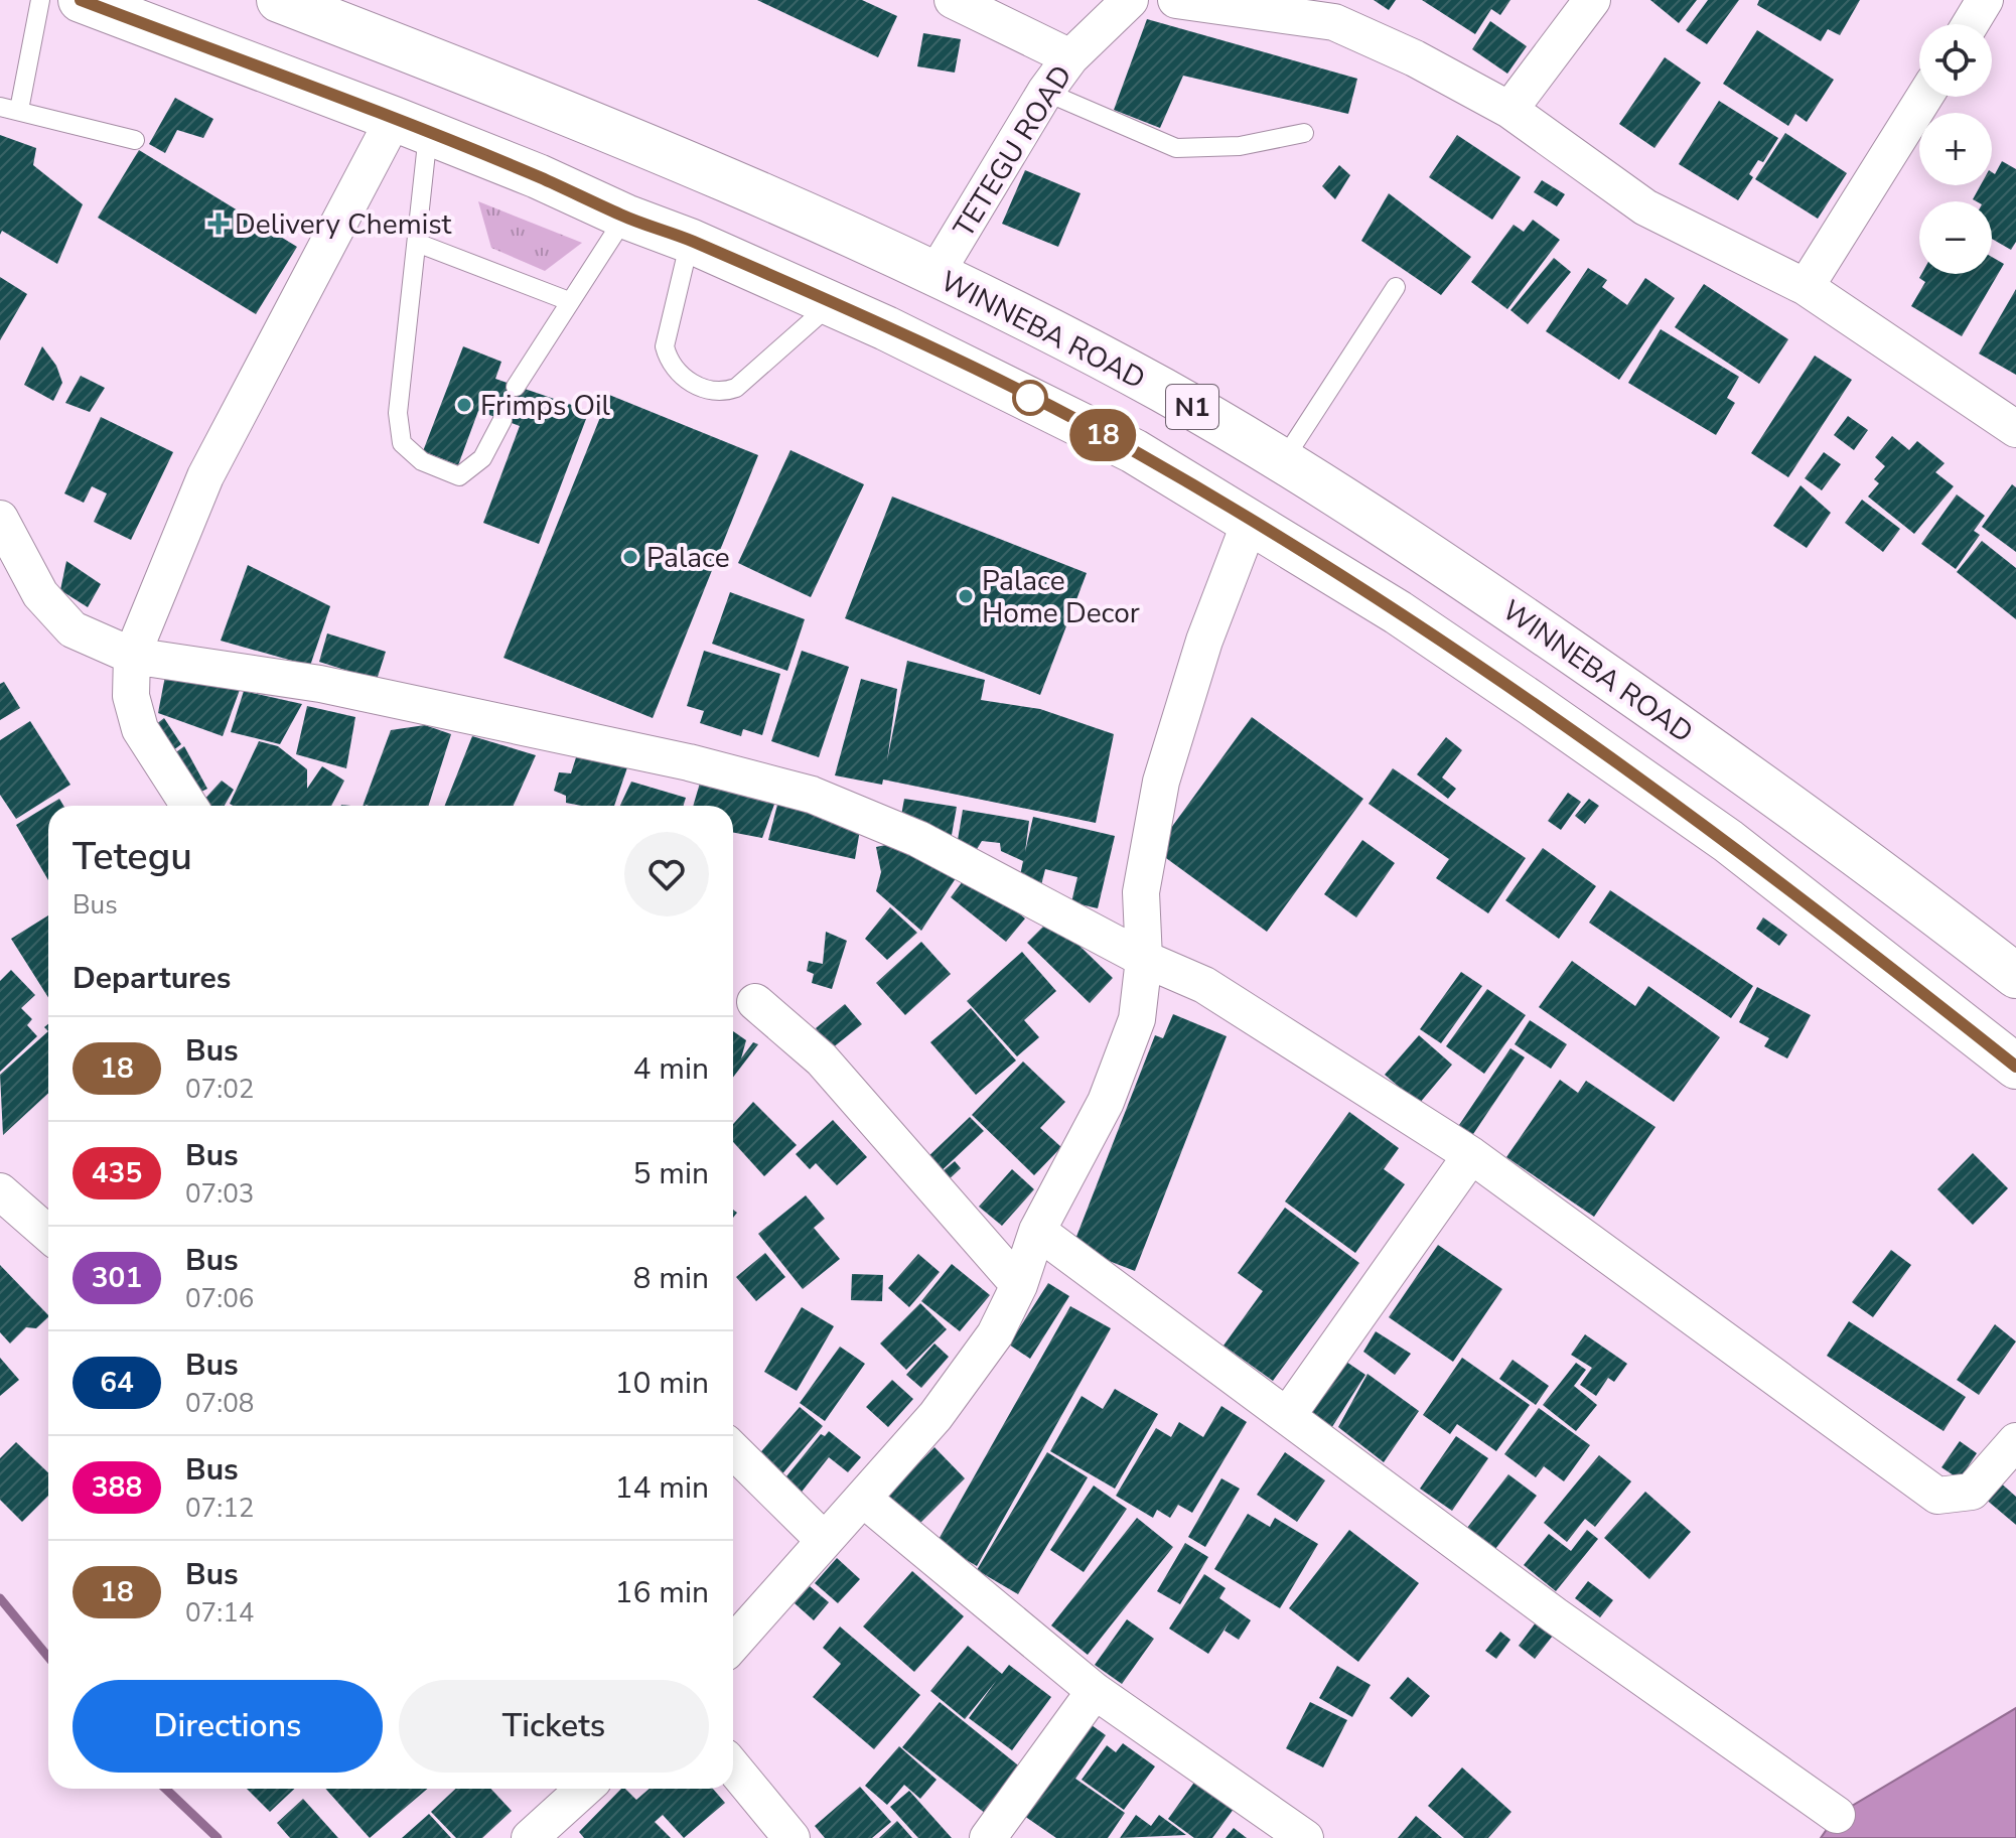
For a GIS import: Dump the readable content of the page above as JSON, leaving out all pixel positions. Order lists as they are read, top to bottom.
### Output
{
  "streets": {
    "highway": ["WINNEBA ROAD", "N1"],
    "street": ["TETEGU ROAD"]
  },
  "crossings": [
    ["TETEGU ROAD", "WINNEBA ROAD"]
  ],
  "places": {
    "health": ["Delivery Chemist"],
    "other": ["Frimps Oil", "Palace", "Palace Home Decor"]
  },
  "lines": ["bus line 18"],
  "page": {
    "on_map": "18",
    "map_buttons": ["+", "−"],
    "heading": [
      ["Tetegu", "Bus"],
      "Departures"
    ],
    "list": [
      {
        "mark": "18",
        "name": "Bus",
        "note": "07:02",
        "value": "4 min"
      },
      {
        "mark": "435",
        "name": "Bus",
        "note": "07:03",
        "value": "5 min"
      },
      {
        "mark": "301",
        "name": "Bus",
        "note": "07:06",
        "value": "8 min"
      },
      {
        "mark": "64",
        "name": "Bus",
        "note": "07:08",
        "value": "10 min"
      },
      {
        "mark": "388",
        "name": "Bus",
        "note": "07:12",
        "value": "14 min"
      },
      {
        "mark": "18",
        "name": "Bus",
        "note": "07:14",
        "value": "16 min"
      }
    ],
    "buttons": ["Directions", "Tickets"]
  }
}
